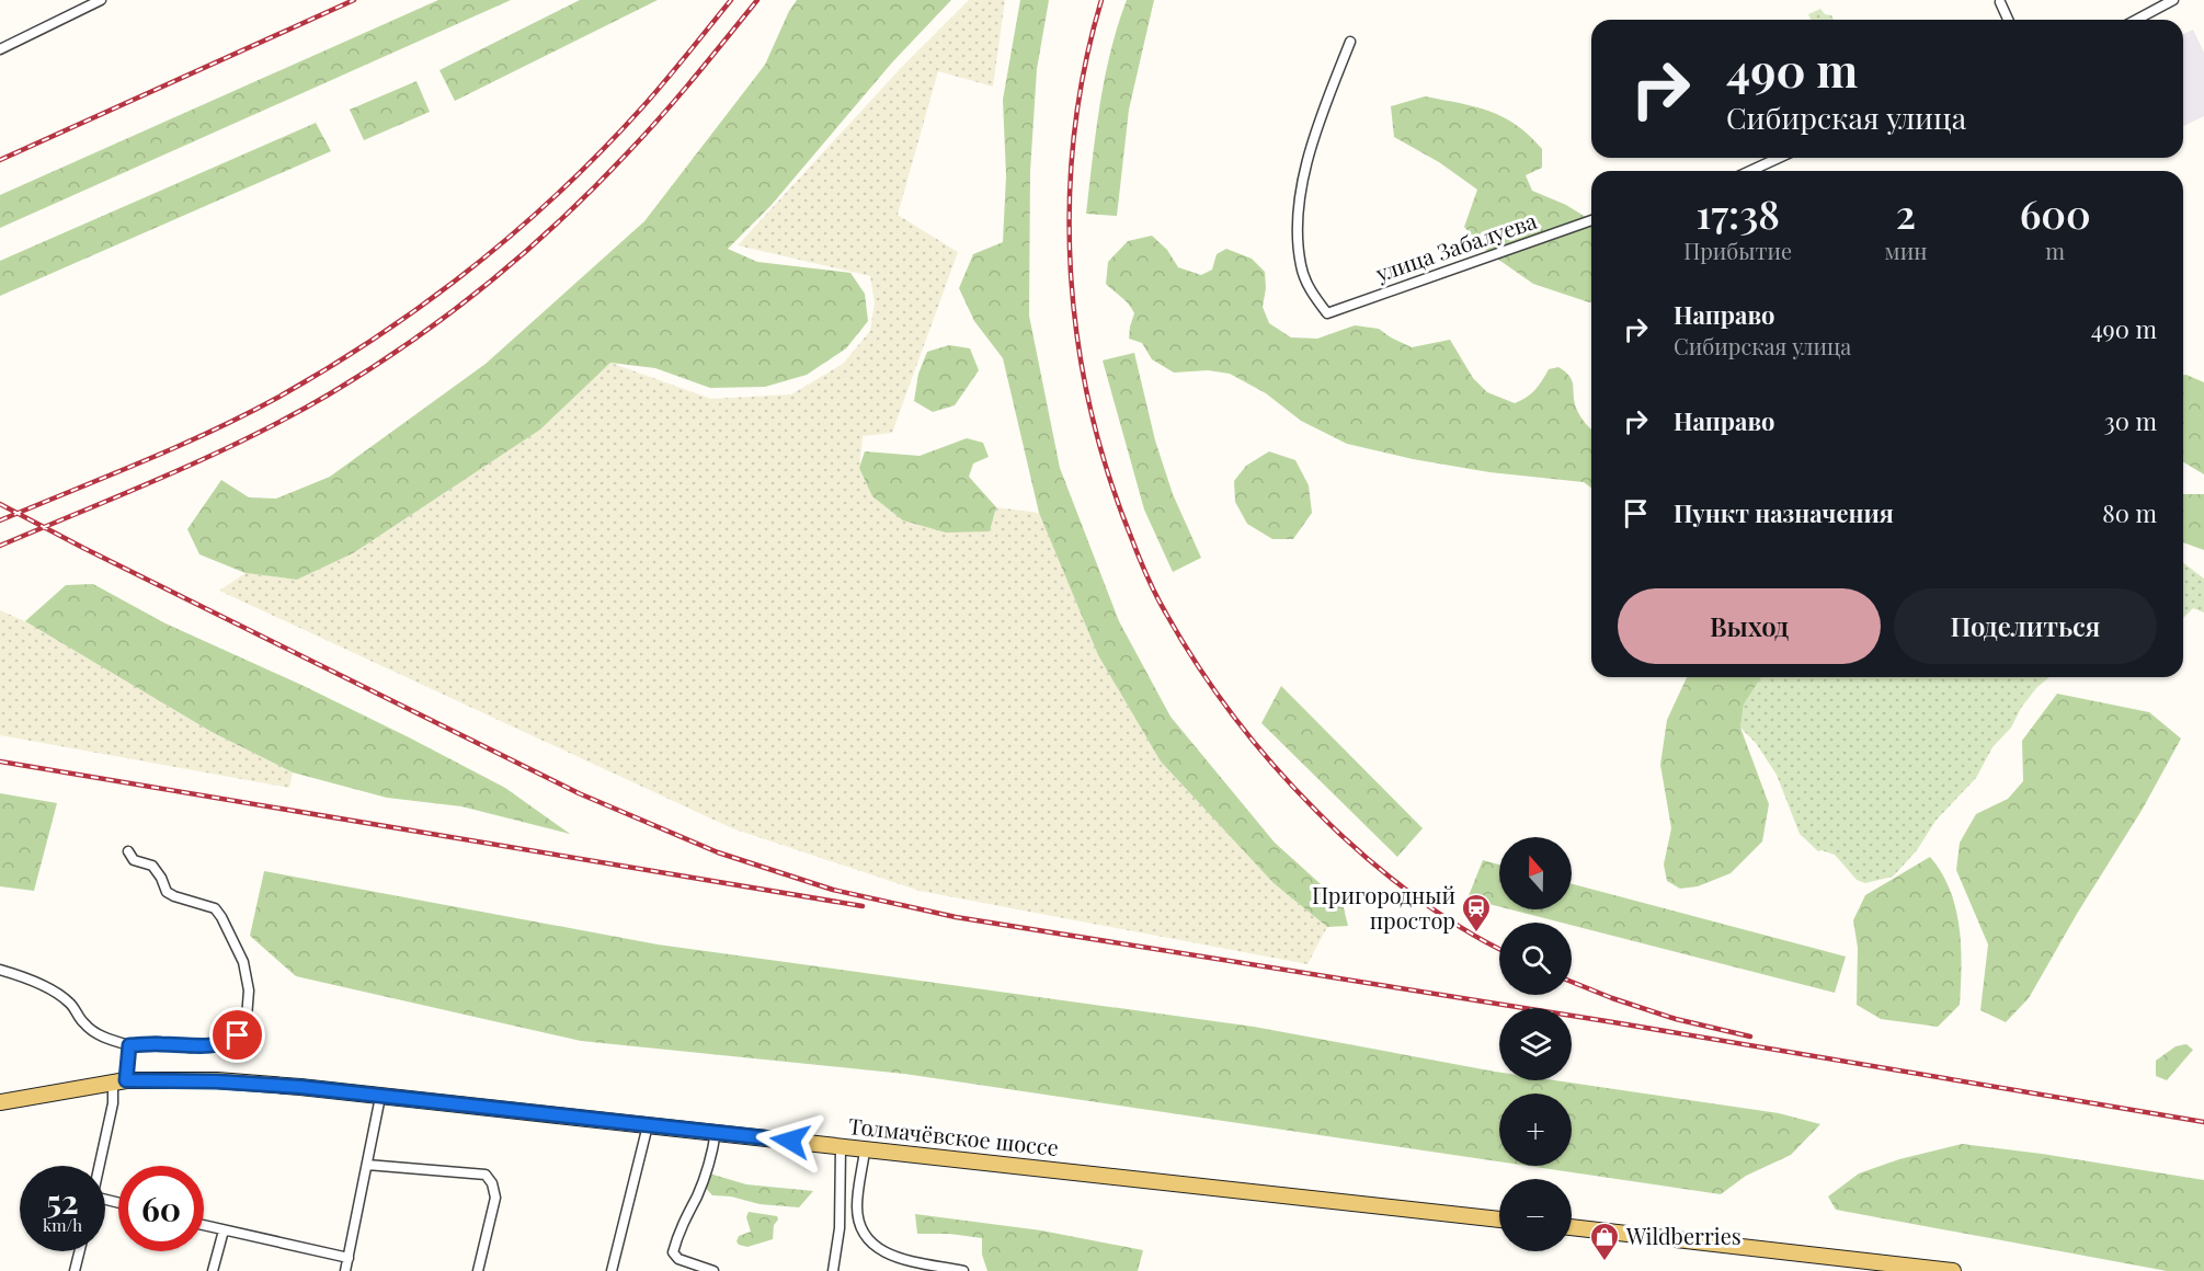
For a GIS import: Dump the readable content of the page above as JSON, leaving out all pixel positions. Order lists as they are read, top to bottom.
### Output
{
  "streets": {
    "main road": ["Толмачёвское шоссе"],
    "street": ["улица Забалуева"]
  },
  "places": {
    "station": ["Пригородный простор"],
    "shop": ["Wildberries"]
  },
  "north": "top",
  "page": {
    "turn": ["490 m", "Сибирская улица"],
    "eta": [
      "17:38",
      "Прибытие",
      "2",
      "мин",
      "600",
      "m"
    ],
    "list": [
      {
        "name": "Направо",
        "note": "Сибирская улица",
        "value": "490 m"
      },
      {
        "name": "Направо",
        "value": "30 m"
      },
      {
        "name": "Пункт назначения",
        "value": "80 m"
      }
    ],
    "buttons": ["Выход", "Поделиться"],
    "map_buttons": ["+", "−"],
    "speed": "52 km/h",
    "limit": "60"
  }
}
